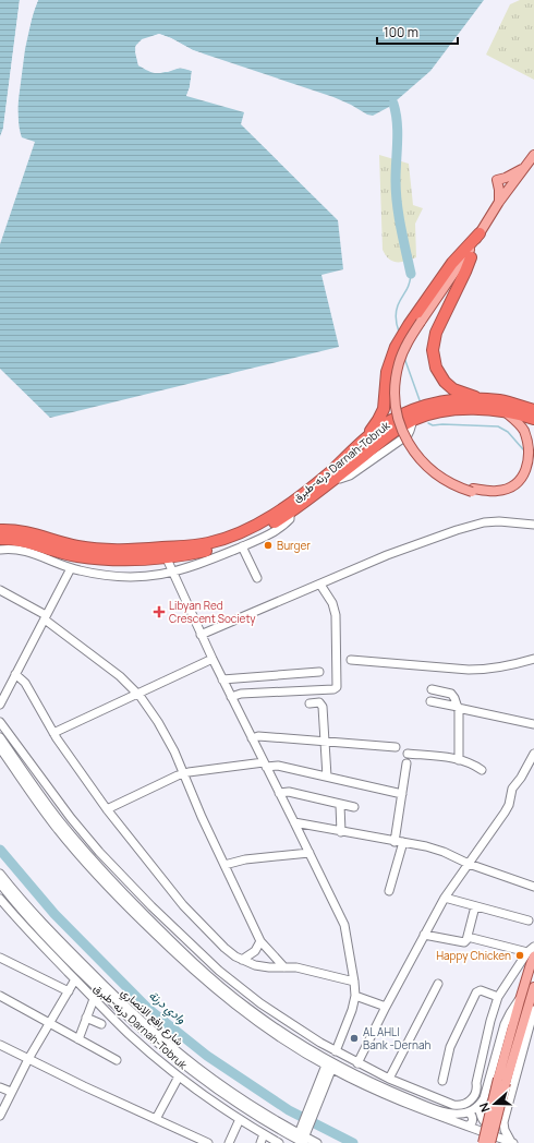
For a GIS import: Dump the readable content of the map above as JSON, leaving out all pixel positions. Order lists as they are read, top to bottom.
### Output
{
  "streets": {
    "highway": ["درنه-طبرق Darnah-Tobruk"],
    "street": ["شارع رافع الانصاري"]
  },
  "crossings": [
    ["درنه-طبرق Darnah-Tobruk", "شارع رافع الانصاري"]
  ],
  "water": ["وادي درنة"],
  "places": {
    "other": ["Burger", "Happy Chicken", "AL AHLI Bank -Dernah"],
    "health": ["Libyan Red Crescent Society"]
  },
  "scale_bar": "100 m",
  "north": "left"
}
